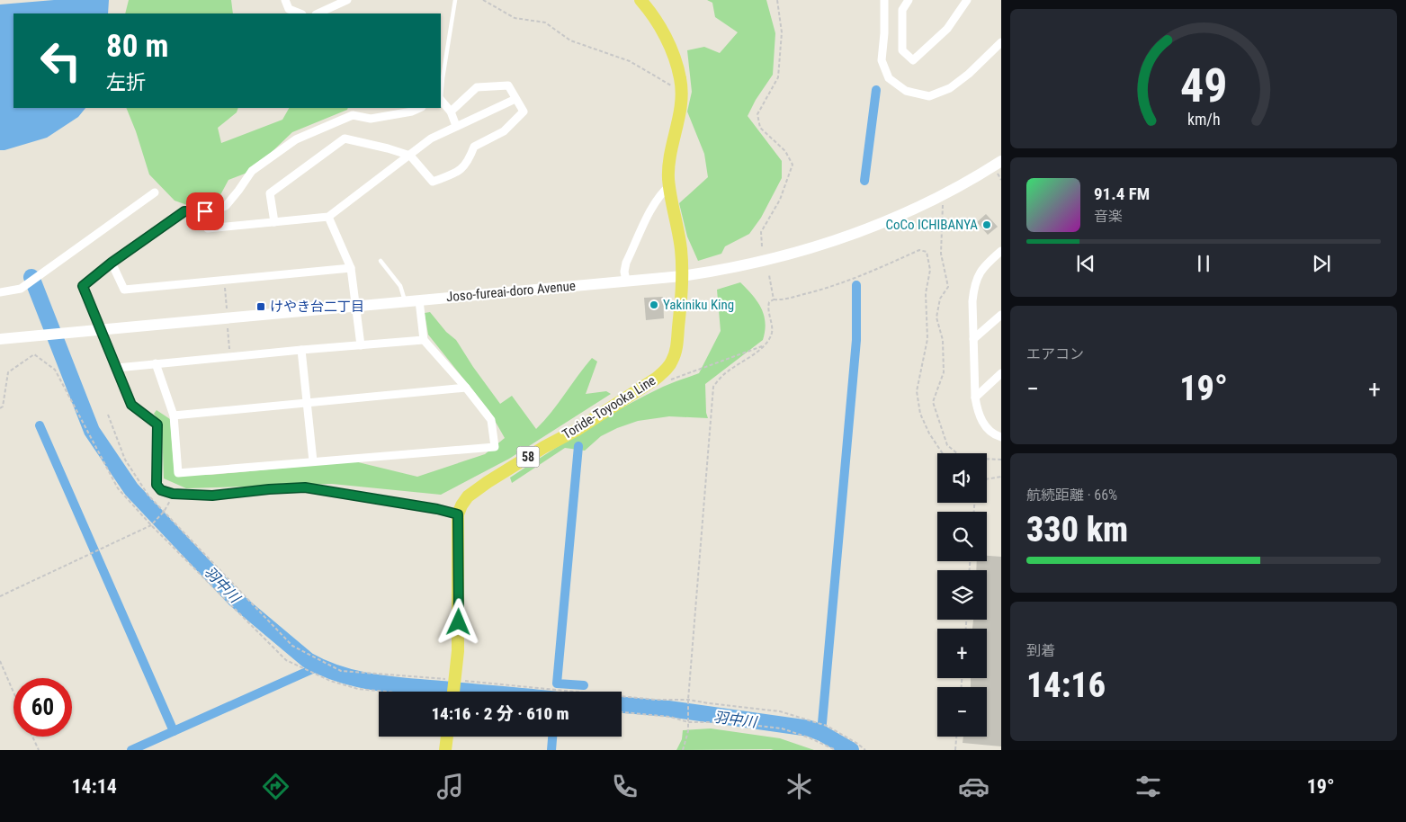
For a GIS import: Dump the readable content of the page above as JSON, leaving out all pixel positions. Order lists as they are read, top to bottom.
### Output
{
  "streets": {
    "main road": ["Toride-Toyooka Line", "58"],
    "street": ["Joso-fureai-doro Avenue"]
  },
  "crossings": [
    ["Joso-fureai-doro Avenue", "Toride-Toyooka Line"]
  ],
  "water": ["羽中川"],
  "places": {
    "other": ["CoCo ICHIBANYA", "Yakiniku King"],
    "transit": ["けやき台二丁目"]
  },
  "page": {
    "turn": ["80 m", "左折"],
    "song": ["91.4 FM", "音楽"],
    "tile": [
      "エアコン",
      ["航続距離 · 66%", "330 km"],
      ["到着", "14:16"]
    ],
    "heat": ["−", "19°", "+"],
    "map_buttons": ["+", "−"],
    "limit": "60",
    "trip": "14:16 · 2 分 · 610 m",
    "tabs": ["14:14", "19°"],
    "gauge": ["49", "km/h"]
  }
}
